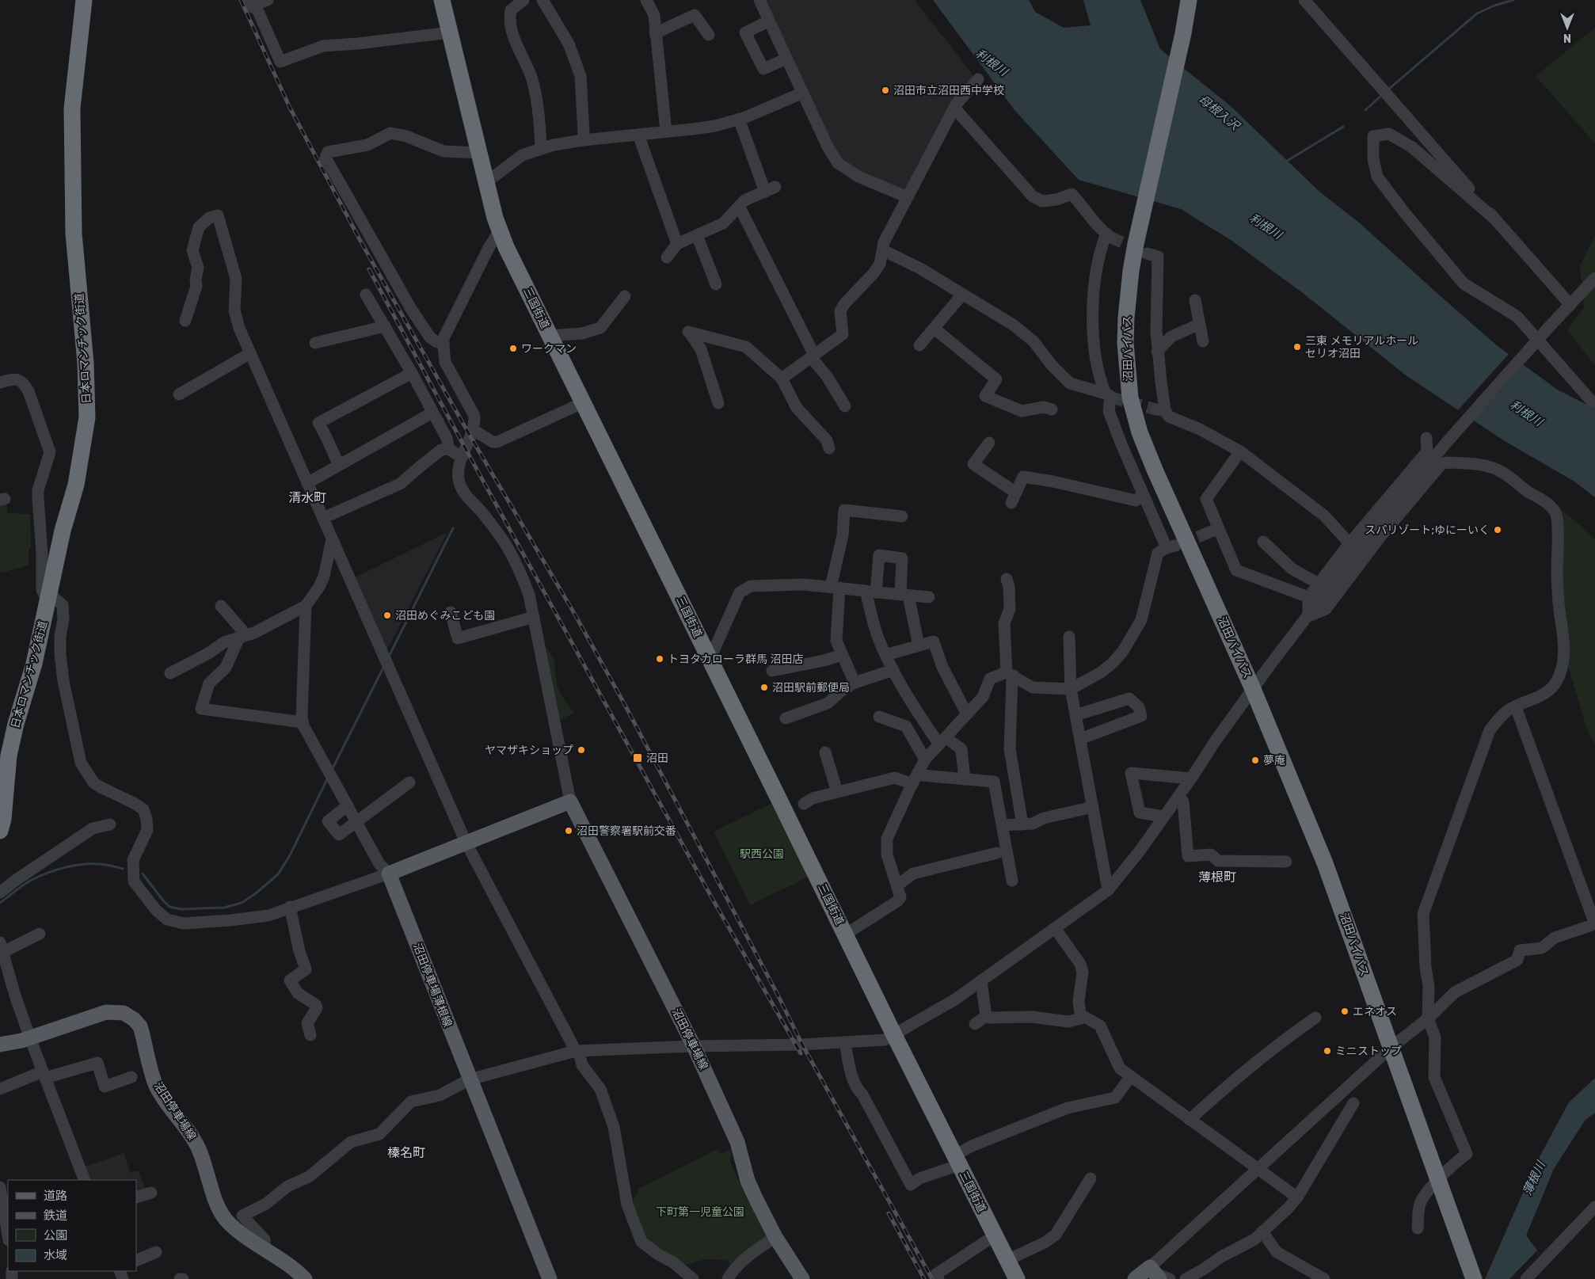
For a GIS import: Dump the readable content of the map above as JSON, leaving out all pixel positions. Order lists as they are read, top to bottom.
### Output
{
  "streets": {
    "highway": ["三国街道", "日本ロマンチック街道", "沼田バイパス"],
    "main road": ["沼田停車場薄根線", "沼田停車場線"]
  },
  "districts": ["清水町", "薄根町", "榛名町"],
  "water": ["利根川", "母根入沢", "薄根川"],
  "parks": ["駅西公園", "下町第一児童公園"],
  "places": {
    "other": [
      "沼田市立沼田西中学校",
      "三東 メモリアルホール セリオ沼田",
      "ワークマン",
      "スパリゾート;ゆにーいく",
      "沼田めぐみこども園",
      "トヨタカローラ群馬 沼田店",
      "沼田駅前郵便局",
      "ヤマザキショップ",
      "夢庵",
      "沼田警察署駅前交番",
      "エネオス",
      "ミニストップ"
    ],
    "transit": ["沼田"]
  },
  "legend": [
    "道路",
    "鉄道",
    "公園",
    "水域"
  ],
  "north": "bottom"
}
